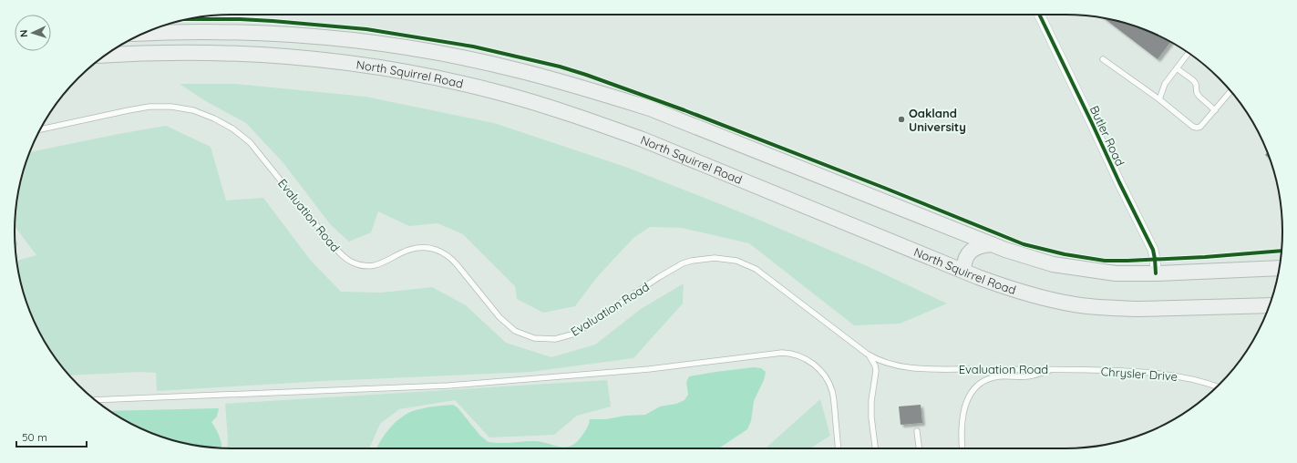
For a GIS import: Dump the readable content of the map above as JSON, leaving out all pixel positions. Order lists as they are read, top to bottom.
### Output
{
  "streets": {
    "main road": ["North Squirrel Road"],
    "street": ["Butler Road"],
    "lane": ["Evaluation Road", "Chrysler Drive"]
  },
  "crossings": [
    ["North Squirrel Road", "Butler Road"],
    ["Evaluation Road", "Chrysler Drive"]
  ],
  "places": ["Oakland University"],
  "scale_bar": "50 m",
  "north": "left"
}
